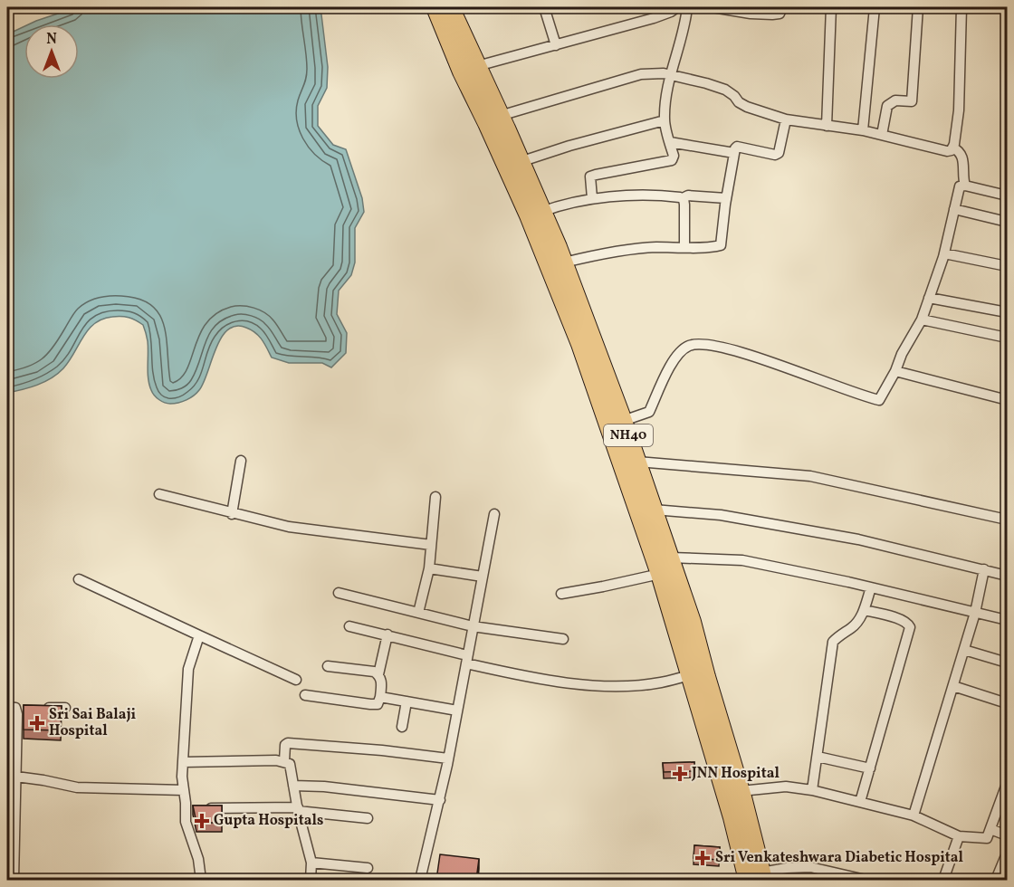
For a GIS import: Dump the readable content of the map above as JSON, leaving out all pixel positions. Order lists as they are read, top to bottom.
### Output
{
  "streets": {
    "highway": ["NH40"]
  },
  "places": {
    "health": [
      "Sri Sai Balaji Hospital",
      "JNN Hospital",
      "Gupta Hospitals",
      "Sri Venkateshwara Diabetic Hospital"
    ]
  },
  "north": "top"
}
